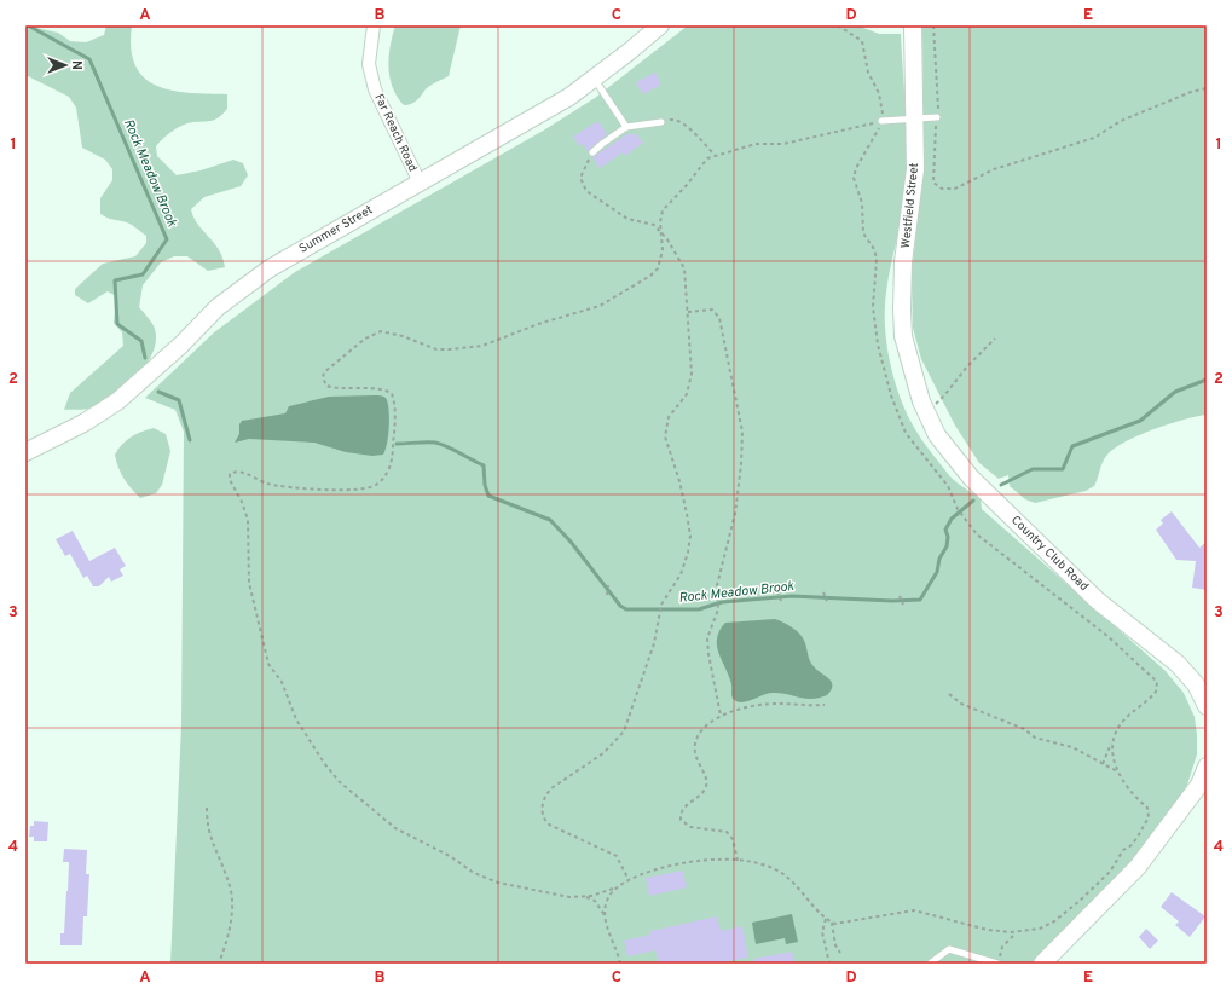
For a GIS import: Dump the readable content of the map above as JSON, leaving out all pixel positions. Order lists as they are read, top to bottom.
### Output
{
  "streets": {
    "street": [
      "Far Reach Road",
      "Westfield Street",
      "Summer Street",
      "Country Club Road"
    ]
  },
  "crossings": [
    ["Far Reach Road", "Summer Street"],
    ["Westfield Street", "Country Club Road"]
  ],
  "water": ["Rock Meadow Brook"],
  "north": "right",
  "grid": {
    "columns": [
      "A",
      "B",
      "C",
      "D",
      "E"
    ],
    "rows": [
      "1",
      "2",
      "3",
      "4"
    ]
  }
}
